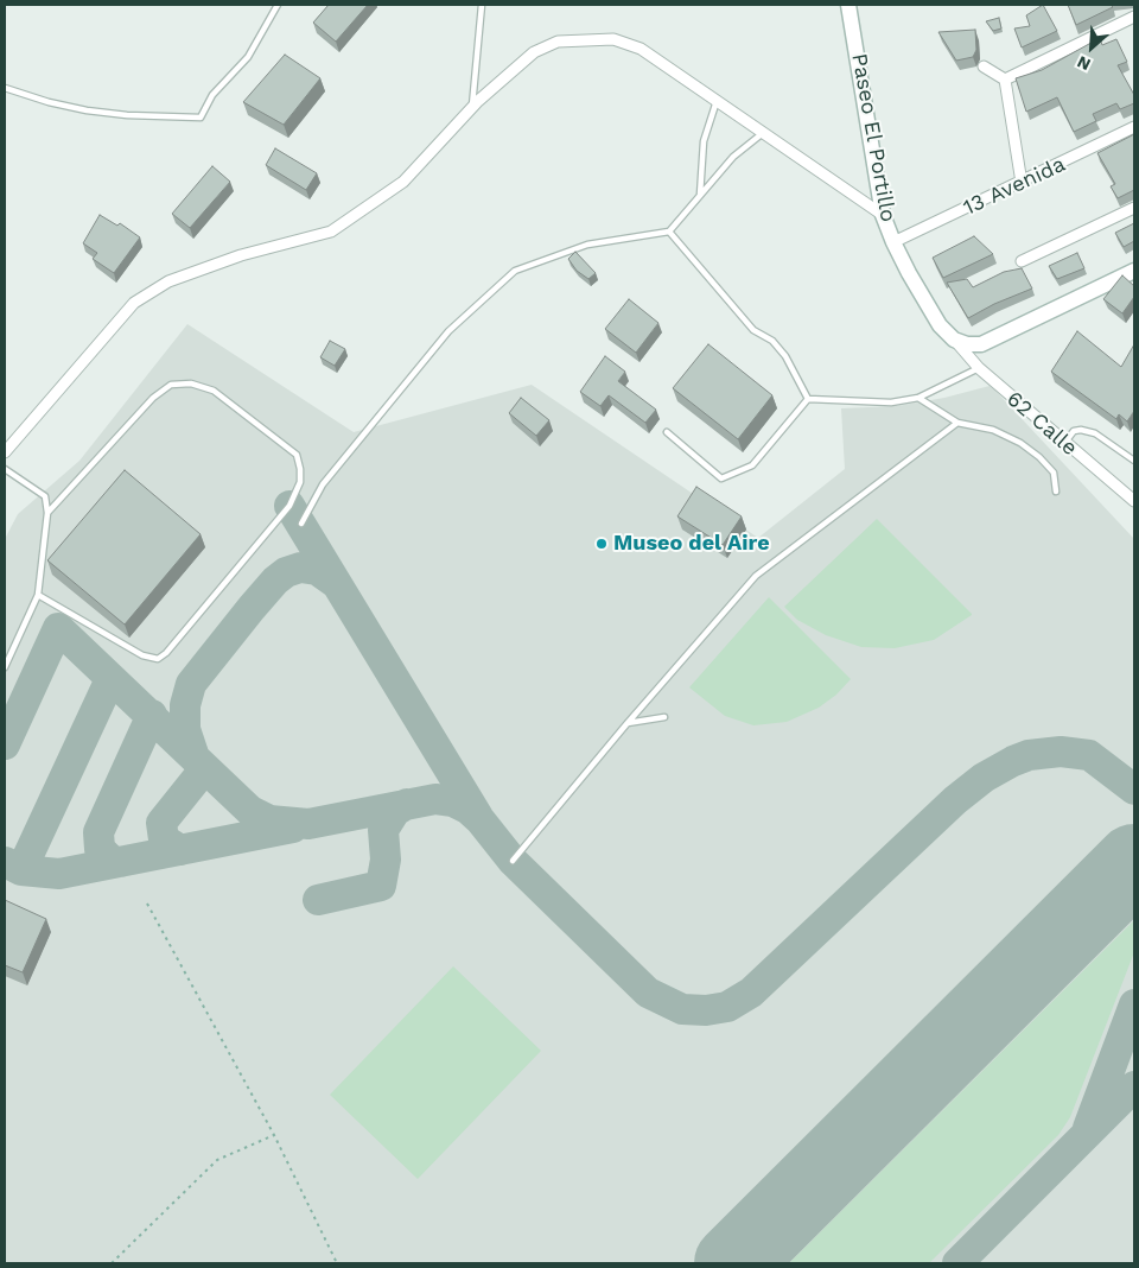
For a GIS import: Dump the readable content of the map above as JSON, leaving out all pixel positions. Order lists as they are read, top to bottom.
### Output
{
  "streets": {
    "main road": ["Paseo El Portillo"],
    "street": ["13 Avenida", "62 Calle"]
  },
  "crossings": [
    ["Paseo El Portillo", "13 Avenida"],
    ["Paseo El Portillo", "62 Calle"]
  ],
  "places": ["Museo del Aire"],
  "north": "bottom left"
}
